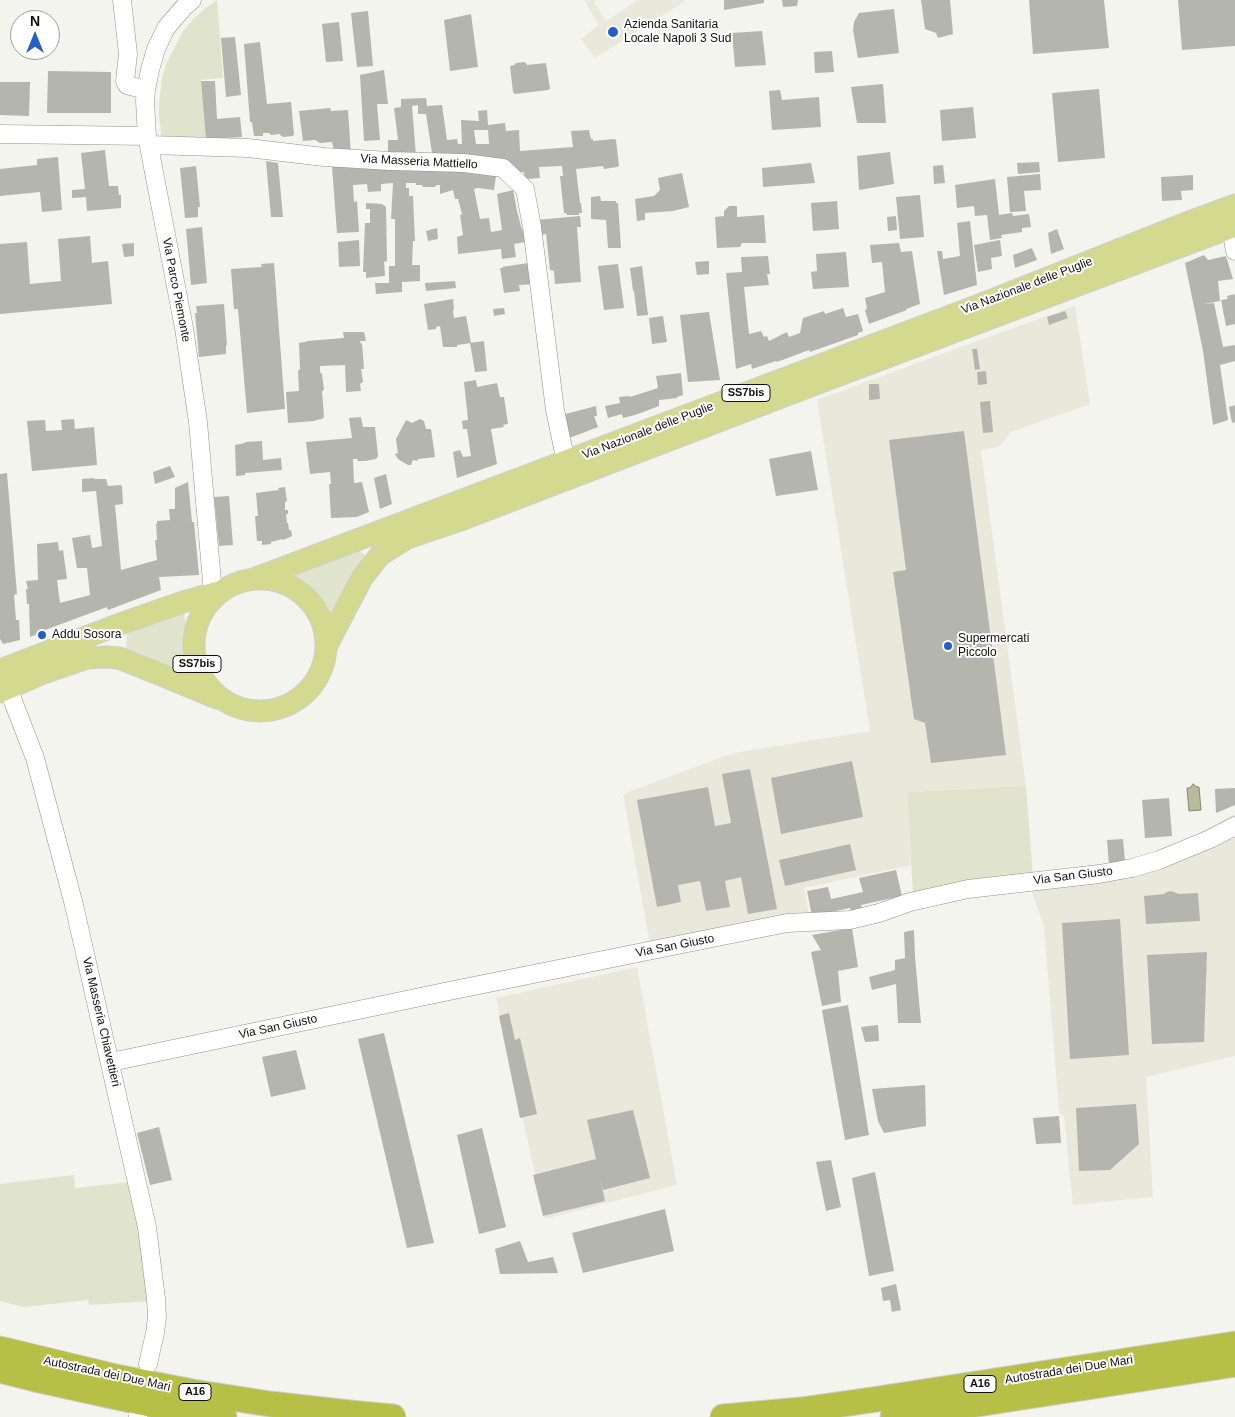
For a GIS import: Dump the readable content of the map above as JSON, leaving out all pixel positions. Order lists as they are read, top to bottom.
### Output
{
  "streets": {
    "highway": ["Autostrada dei Due Mari", "A16"],
    "main road": ["Via Nazionale delle Puglie", "SS7bis"],
    "street": [
      "Via Masseria Mattiello",
      "Via Parco Piemonte",
      "Via San Giusto",
      "Via Masseria Chiavettieri"
    ]
  },
  "crossings": [
    ["Via Masseria Mattiello", "Via Nazionale delle Puglie"],
    ["Via Masseria Mattiello", "Via Parco Piemonte"],
    ["Via Nazionale delle Puglie", "Via Parco Piemonte"],
    ["Via Nazionale delle Puglie", "Via Masseria Chiavettieri"],
    ["Via San Giusto", "Via Masseria Chiavettieri"]
  ],
  "places": ["Azienda Sanitaria Locale Napoli 3 Sud", "Addu Sosora", "Supermercati Piccolo"],
  "north": "top"
}
